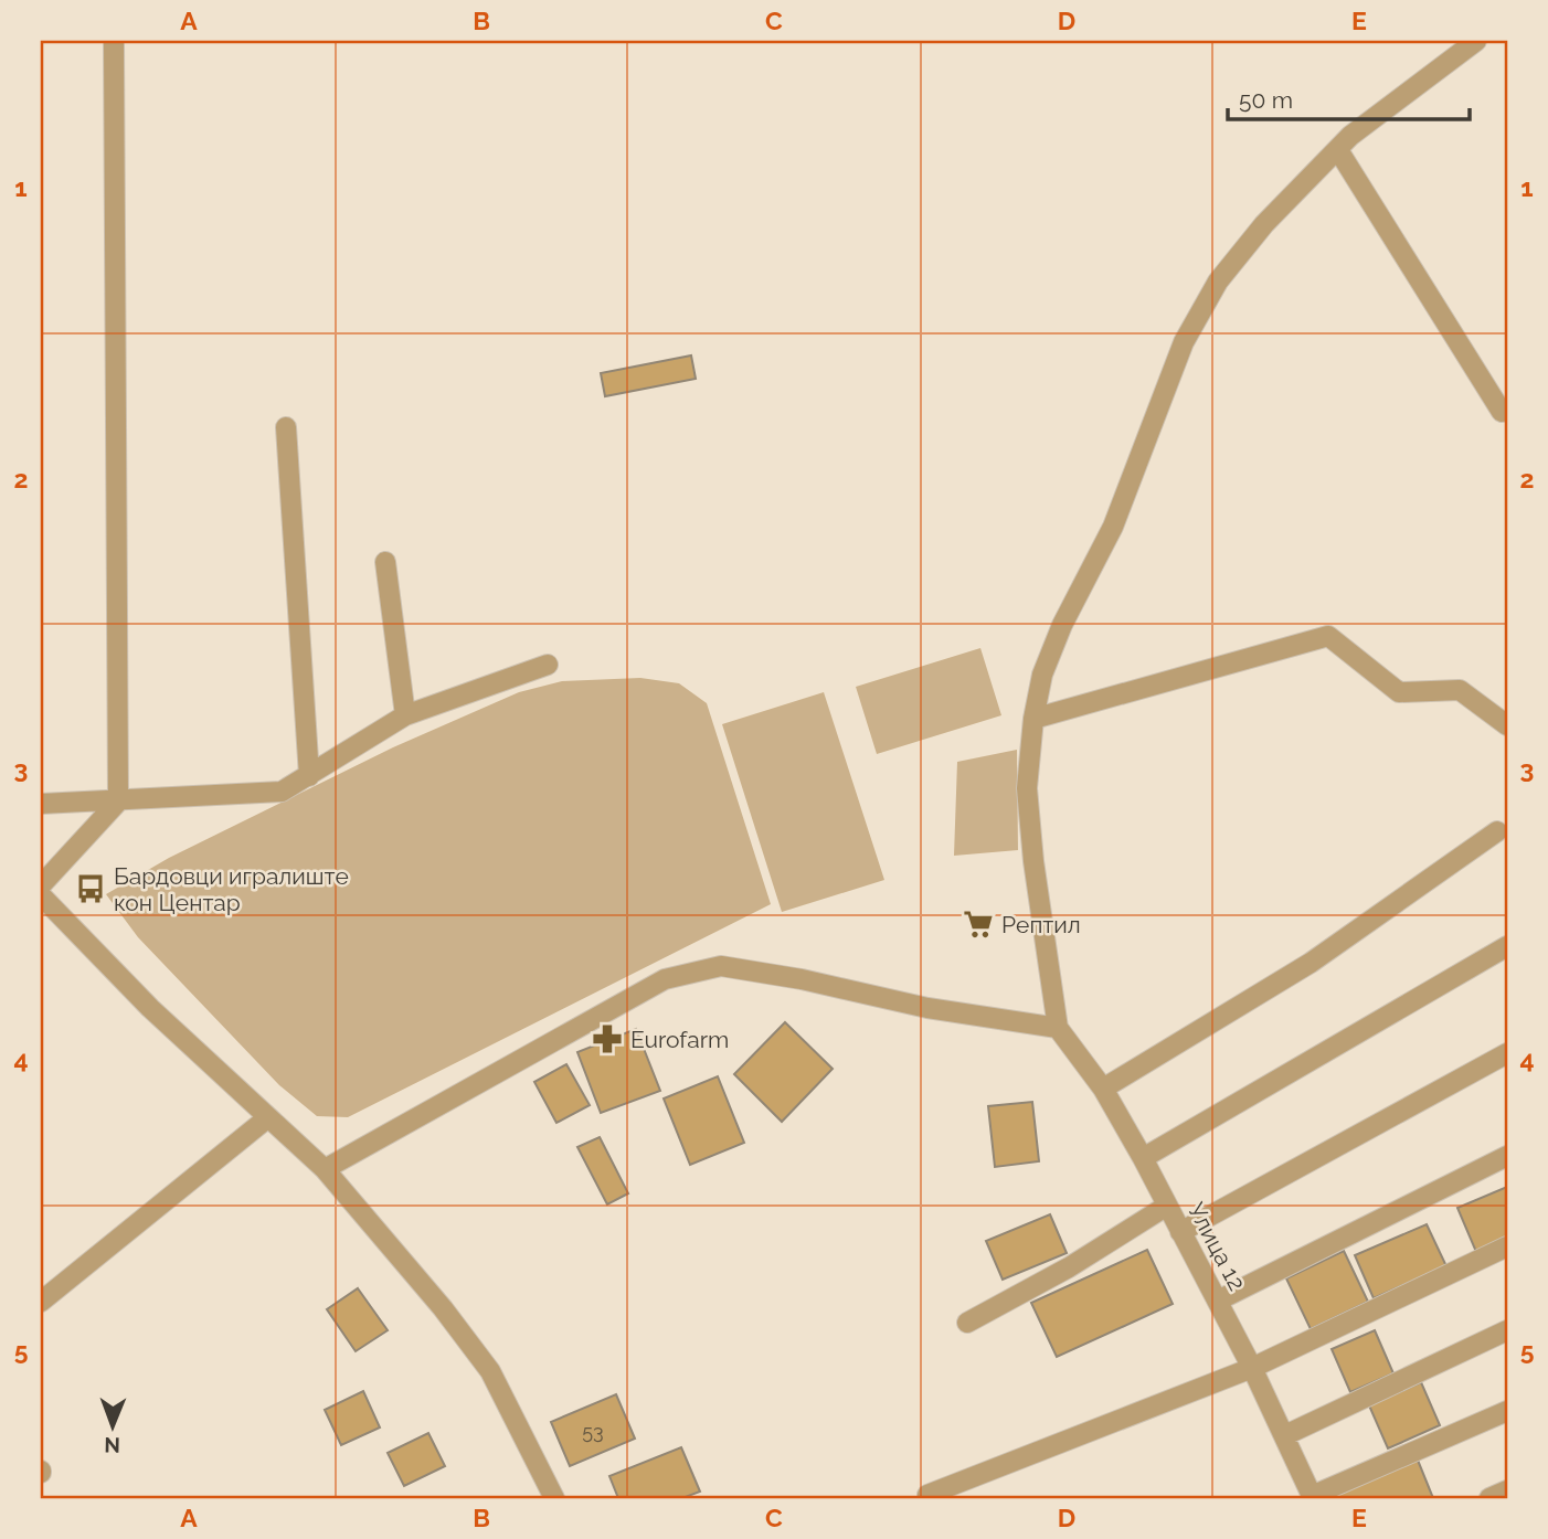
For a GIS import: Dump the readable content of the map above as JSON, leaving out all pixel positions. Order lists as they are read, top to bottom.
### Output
{
  "streets": {
    "street": ["Улица 12"]
  },
  "places": {
    "bus stop": ["Бардовци игралиште кон Центар"],
    "supermarket": ["Рептил"],
    "pharmacy": ["Eurofarm"]
  },
  "house_numbers": ["53"],
  "scale_bar": "50 m",
  "north": "bottom",
  "grid": {
    "columns": [
      "A",
      "B",
      "C",
      "D",
      "E"
    ],
    "rows": [
      "1",
      "2",
      "3",
      "4",
      "5"
    ]
  }
}
